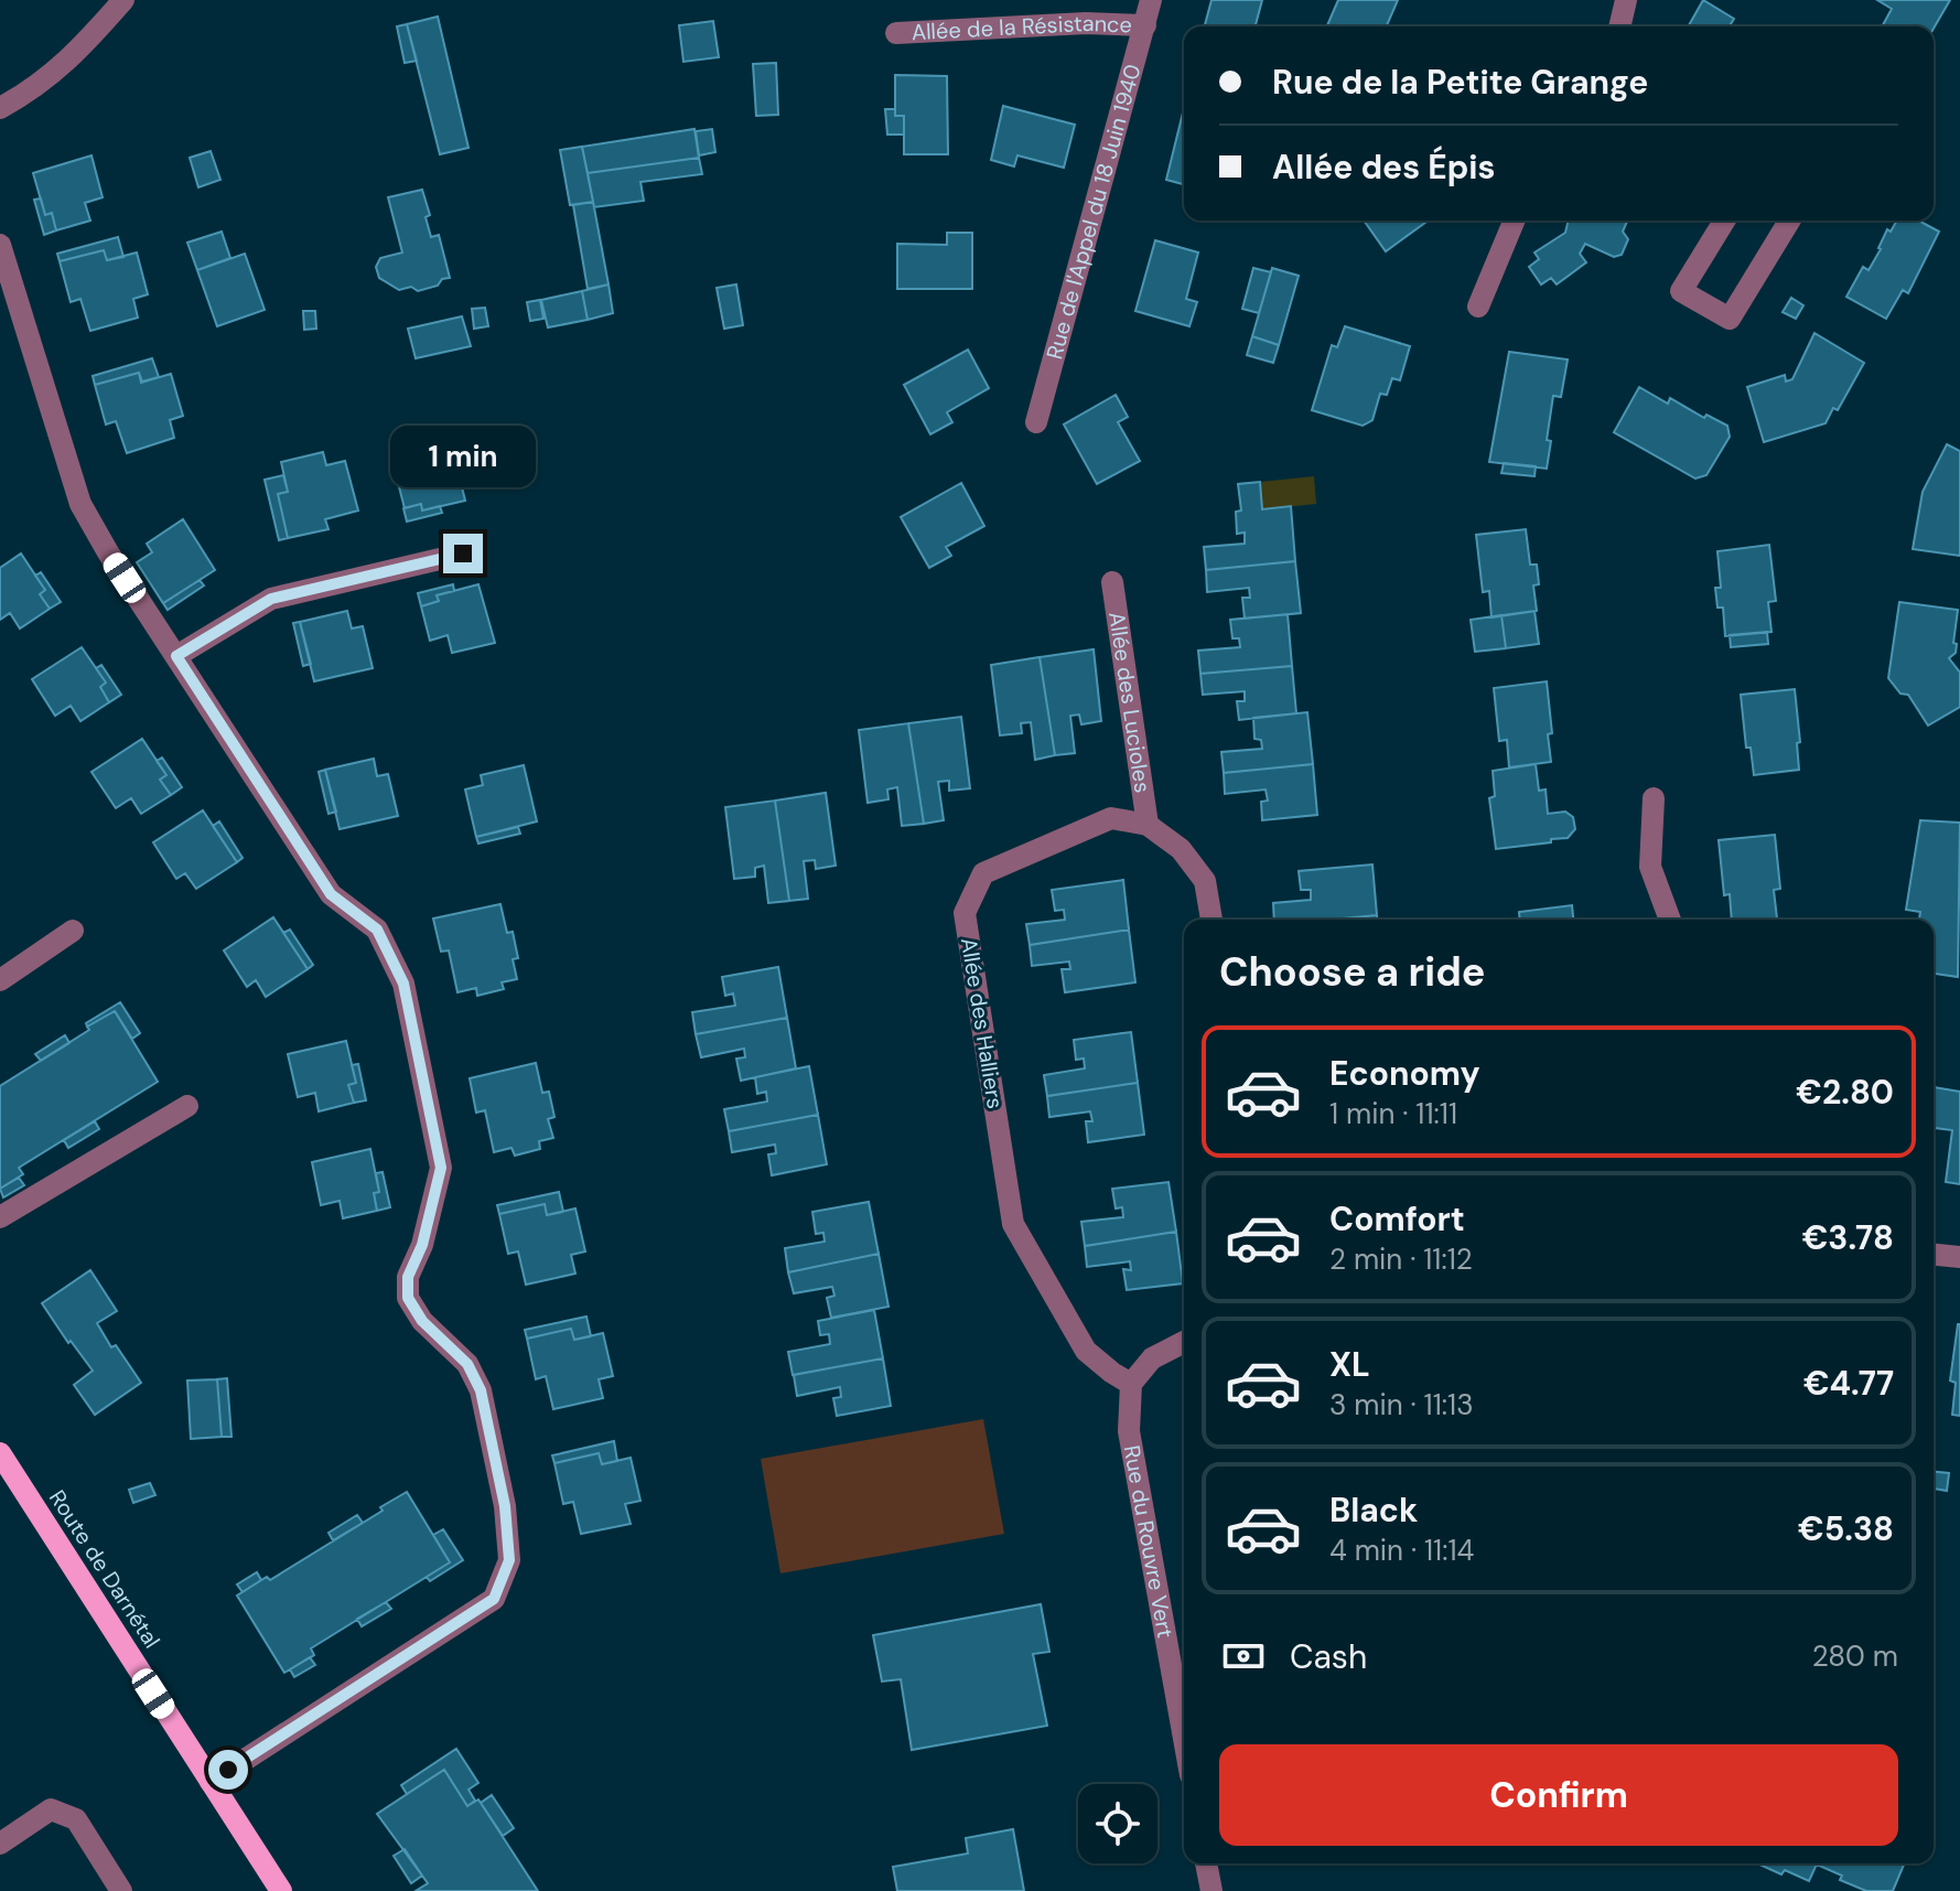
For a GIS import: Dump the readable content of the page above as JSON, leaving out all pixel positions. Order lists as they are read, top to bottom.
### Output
{
  "streets": {
    "main road": ["Route de Darnétal"],
    "street": [
      "Allée de la Résistance",
      "Rue de l'Appel du 18 Juin 1940",
      "Allée des Lucioles",
      "Allée des Halliers",
      "Rue du Rouvre Vert"
    ]
  },
  "crossings": [
    ["Allée de la Résistance", "Rue de l'Appel du 18 Juin 1940"],
    ["Allée des Lucioles", "Allée des Halliers"],
    ["Allée des Halliers", "Rue du Rouvre Vert"]
  ],
  "page": {
    "banner": ["Rue de la Petite Grange", "Allée des Épis"],
    "bubble": "1 min",
    "heading": "Choose a ride",
    "list": [
      {
        "name": "Economy",
        "note": "1 min · 11:11",
        "value": "€2.80"
      },
      {
        "name": "Comfort",
        "note": "2 min · 11:12",
        "value": "€3.78"
      },
      {
        "name": "XL",
        "note": "3 min · 11:13",
        "value": "€4.77"
      },
      {
        "name": "Black",
        "note": "4 min · 11:14",
        "value": "€5.38"
      }
    ],
    "pay": ["Cash", "280 m"],
    "buttons": "Confirm"
  }
}
